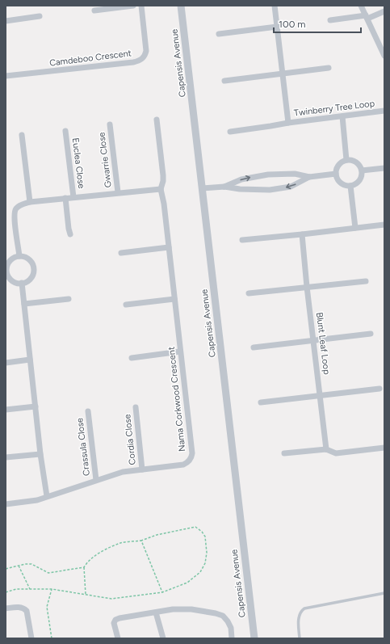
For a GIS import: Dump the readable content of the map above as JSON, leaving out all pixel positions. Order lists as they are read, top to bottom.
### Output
{
  "streets": {
    "street": [
      "Camdeboo Crescent",
      "Capensis Avenue",
      "Twinberry Tree Loop",
      "Gwarrie Close",
      "Euclea Close",
      "Blunt Leaf Loop",
      "Nama Corkwood Crescent",
      "Cordia Close",
      "Crassula Close"
    ]
  },
  "crossings": [
    ["Nama Corkwood Crescent", "Cordia Close"],
    ["Nama Corkwood Crescent", "Crassula Close"]
  ],
  "scale_bar": "100 m"
}
